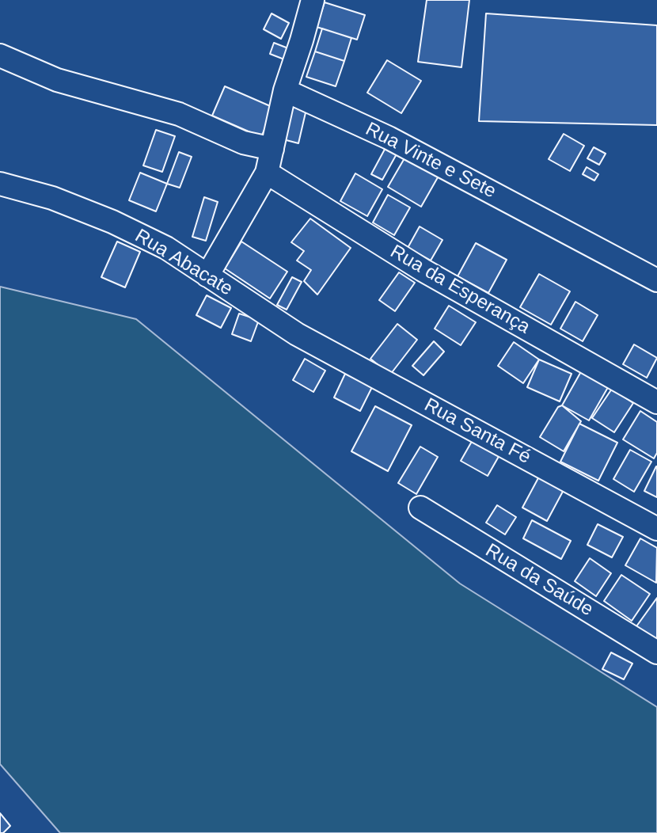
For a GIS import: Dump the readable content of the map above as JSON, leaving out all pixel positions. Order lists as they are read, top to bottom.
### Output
{
  "streets": {
    "street": [
      "Rua Vinte e Sete",
      "Rua Abacate",
      "Rua da Esperança",
      "Rua Santa Fé",
      "Rua da Saúde"
    ]
  },
  "crossings": [
    ["Rua Abacate", "Rua Santa Fé"]
  ]
}
